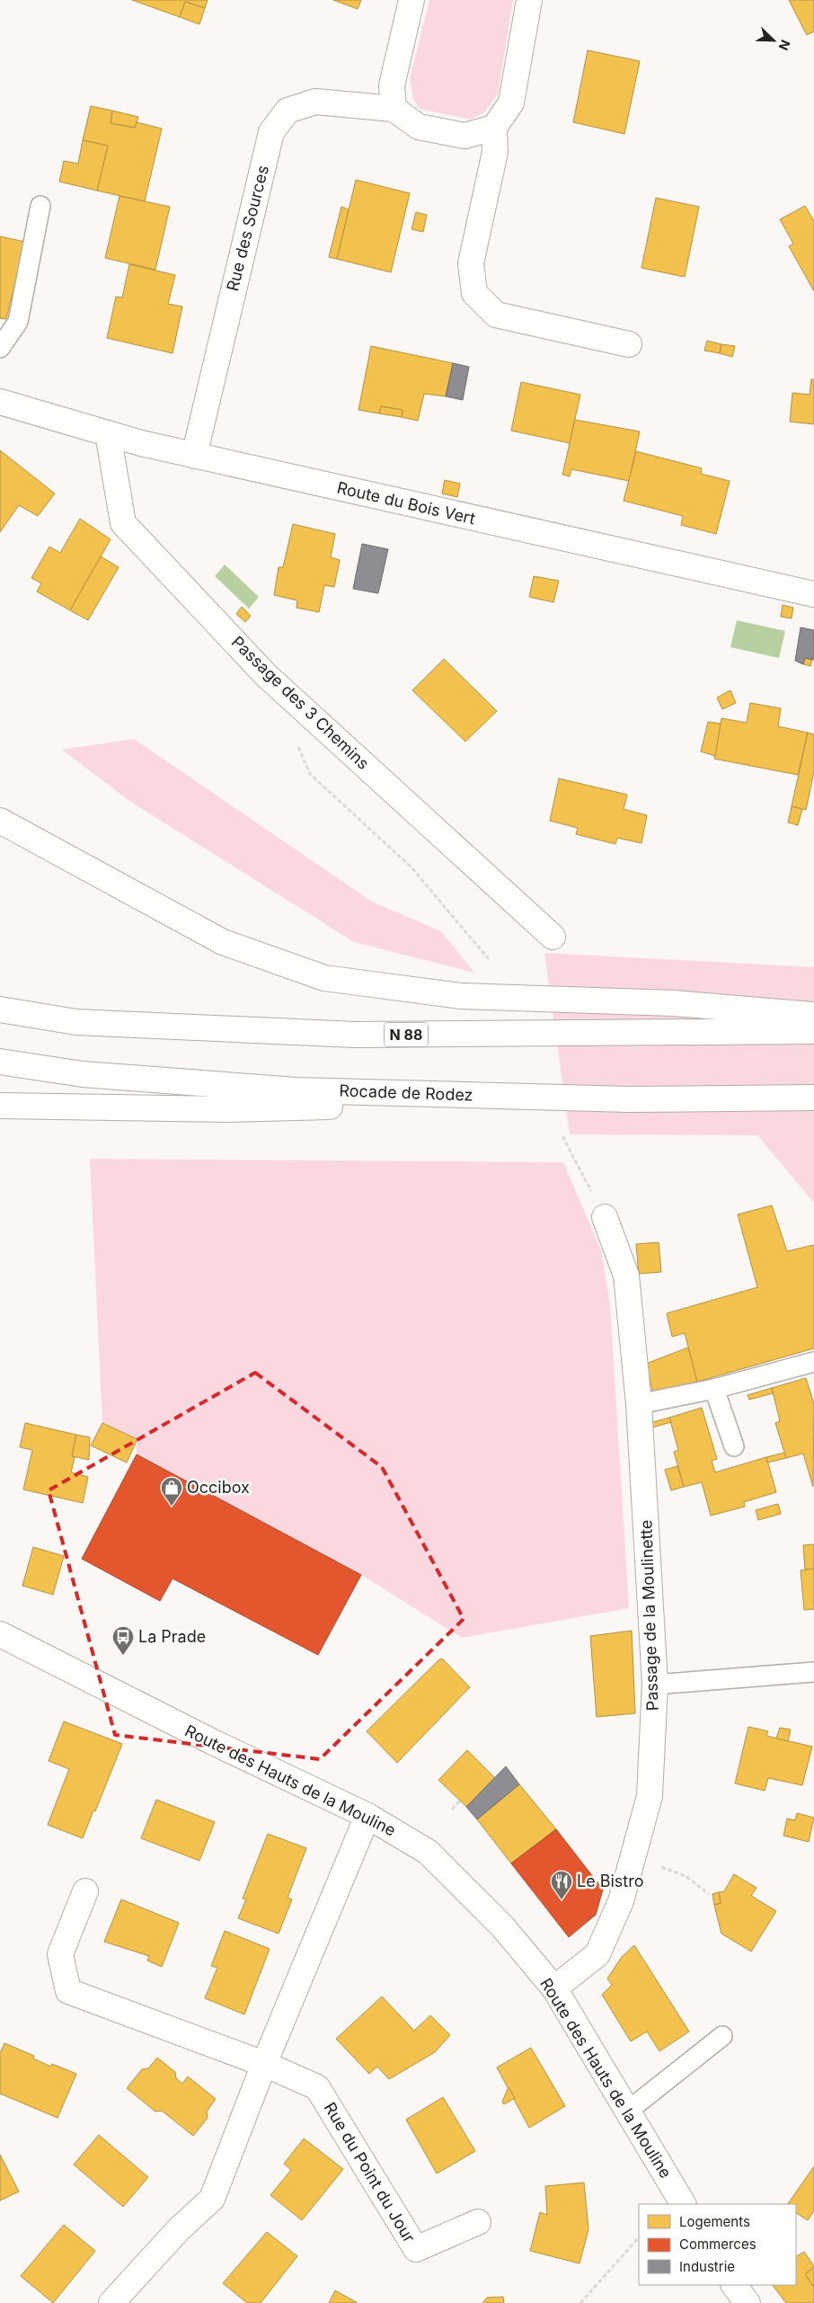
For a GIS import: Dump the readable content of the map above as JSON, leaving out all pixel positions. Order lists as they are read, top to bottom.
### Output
{
  "streets": {
    "main road": [
      "Rue des Sources",
      "Route du Bois Vert",
      "Passage des 3 Chemins",
      "N 88",
      "Rocade de Rodez",
      "Passage de la Moulinette",
      "Route des Hauts de la Mouline",
      "Rue du Point du Jour"
    ]
  },
  "crossings": [
    ["Rue des Sources", "Route du Bois Vert"],
    ["Route du Bois Vert", "Passage des 3 Chemins"],
    ["Passage de la Moulinette", "Route des Hauts de la Mouline"]
  ],
  "places": {
    "shop": ["Occibox"],
    "bus stop": ["La Prade"],
    "restaurant": ["Le Bistro"]
  },
  "legend": ["Logements", "Commerces", "Industrie"],
  "north": "bottom right"
}
